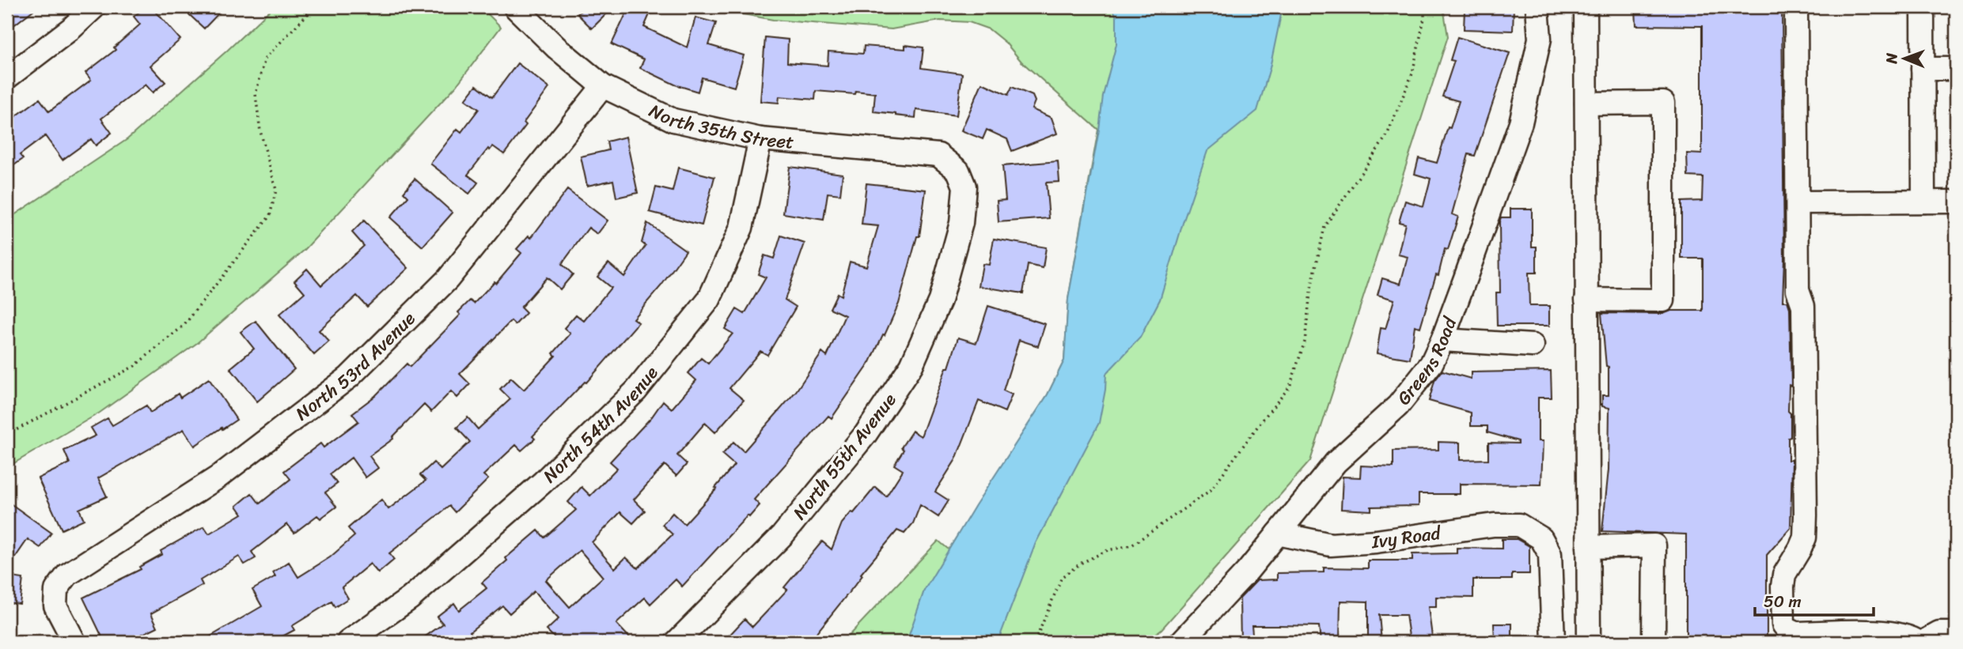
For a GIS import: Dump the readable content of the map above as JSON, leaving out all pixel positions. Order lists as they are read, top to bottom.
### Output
{
  "streets": {
    "street": [
      "North 35th Street",
      "Greens Road",
      "North 53rd Avenue",
      "North 54th Avenue",
      "North 55th Avenue",
      "Ivy Road"
    ]
  },
  "crossings": [
    ["North 35th Street", "North 53rd Avenue"],
    ["North 35th Street", "North 54th Avenue"],
    ["North 35th Street", "North 55th Avenue"],
    ["Greens Road", "Ivy Road"]
  ],
  "scale_bar": "50 m",
  "north": "left"
}
